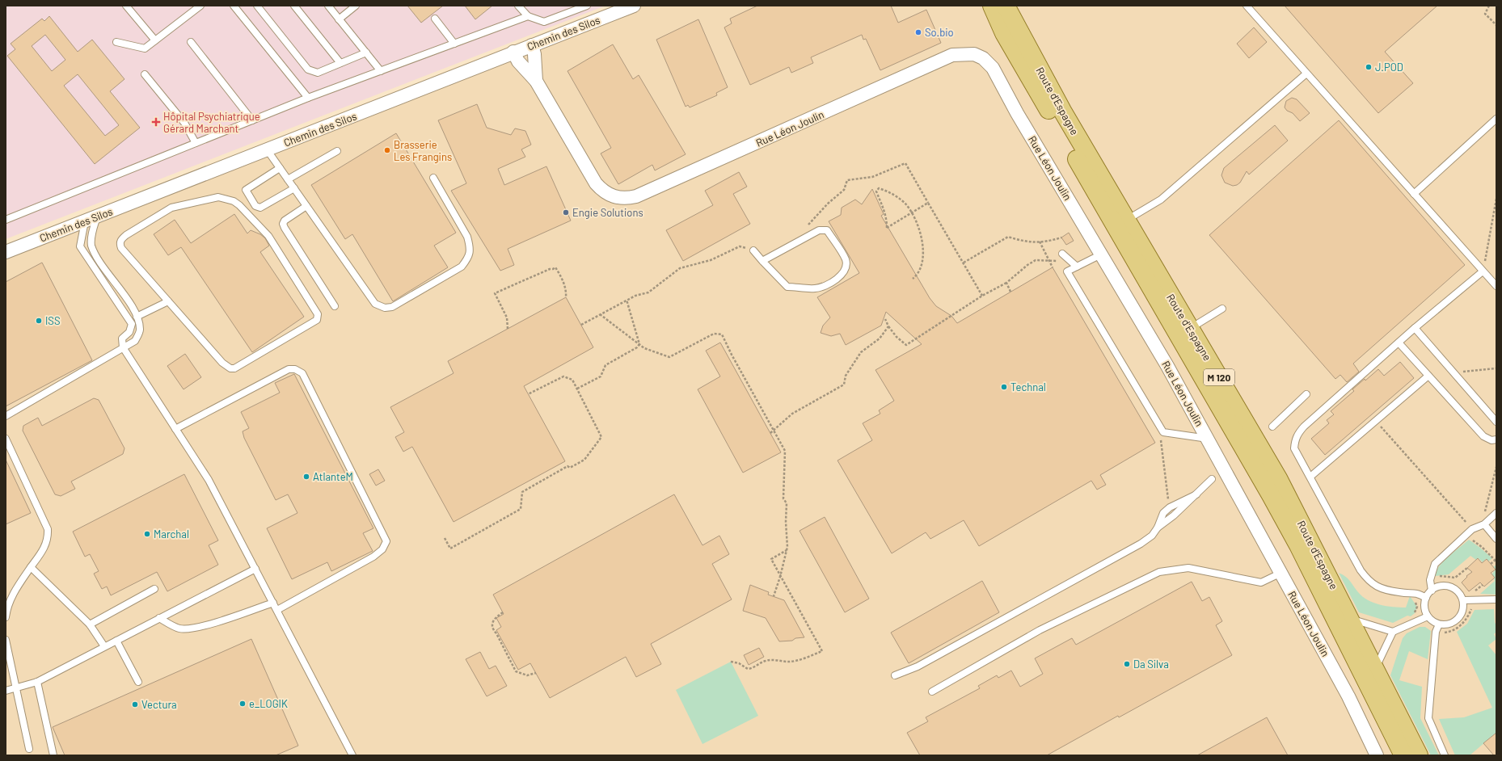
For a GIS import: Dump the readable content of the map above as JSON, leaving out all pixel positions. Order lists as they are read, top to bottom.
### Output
{
  "streets": {
    "main road": ["Route d'Espagne", "M 120"],
    "street": ["Chemin des Silos", "Rue Léon Joulin"]
  },
  "crossings": [
    ["Chemin des Silos", "Rue Léon Joulin"]
  ],
  "places": {
    "other": [
      "So.bio",
      "J.POD",
      "Brasserie Les Frangins",
      "Engie Solutions",
      "ISS",
      "Technal",
      "AtlanteM",
      "Marchal",
      "Da Silva",
      "e_LOGIK",
      "Vectura"
    ],
    "health": ["Hôpital Psychiatrique Gérard Marchant"]
  }
}
